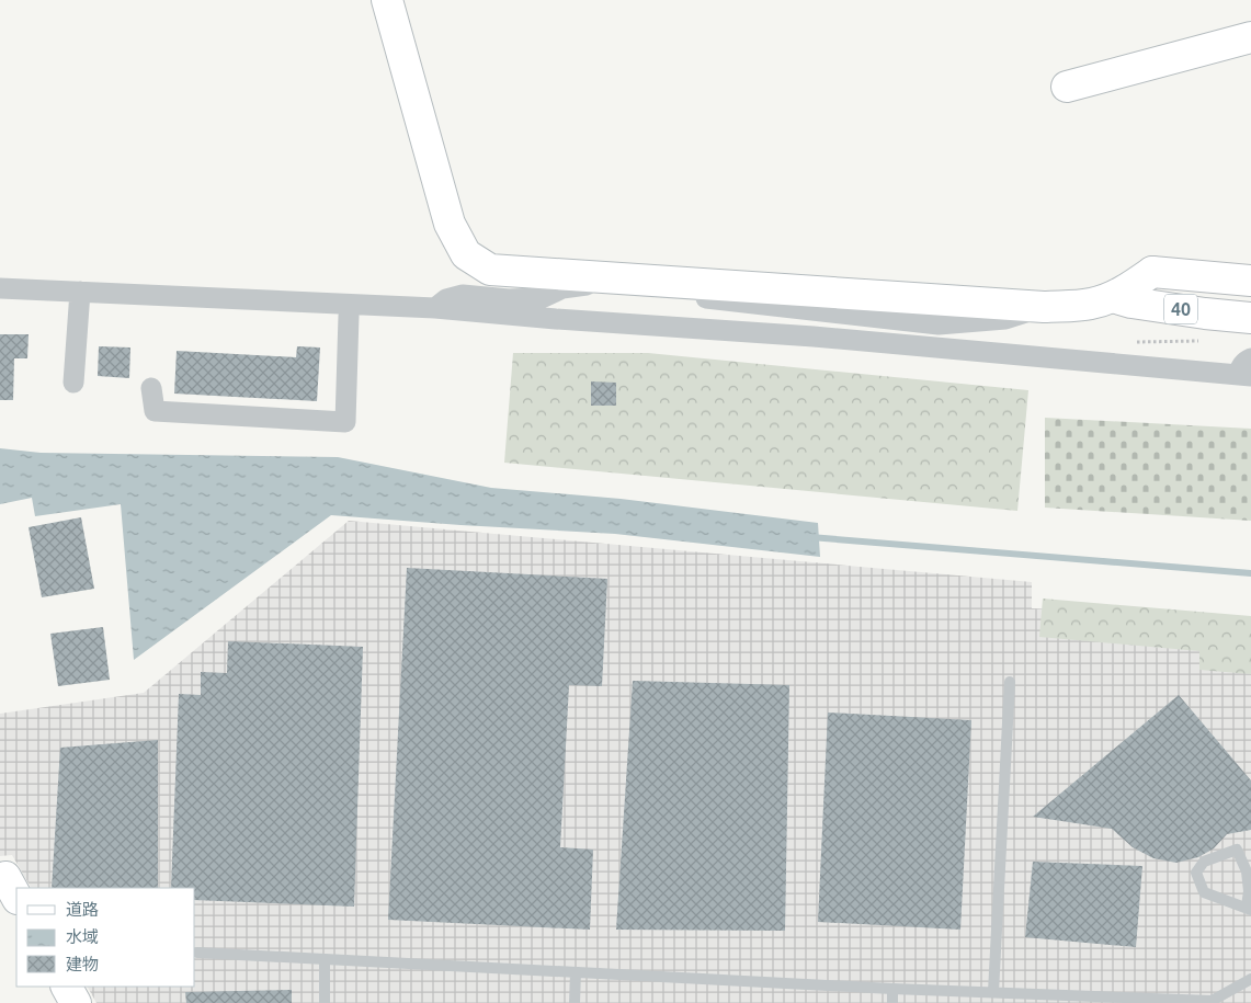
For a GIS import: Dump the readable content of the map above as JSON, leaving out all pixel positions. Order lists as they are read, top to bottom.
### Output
{
  "streets": {
    "street": ["40"]
  },
  "legend": ["道路", "水域", "建物"]
}
